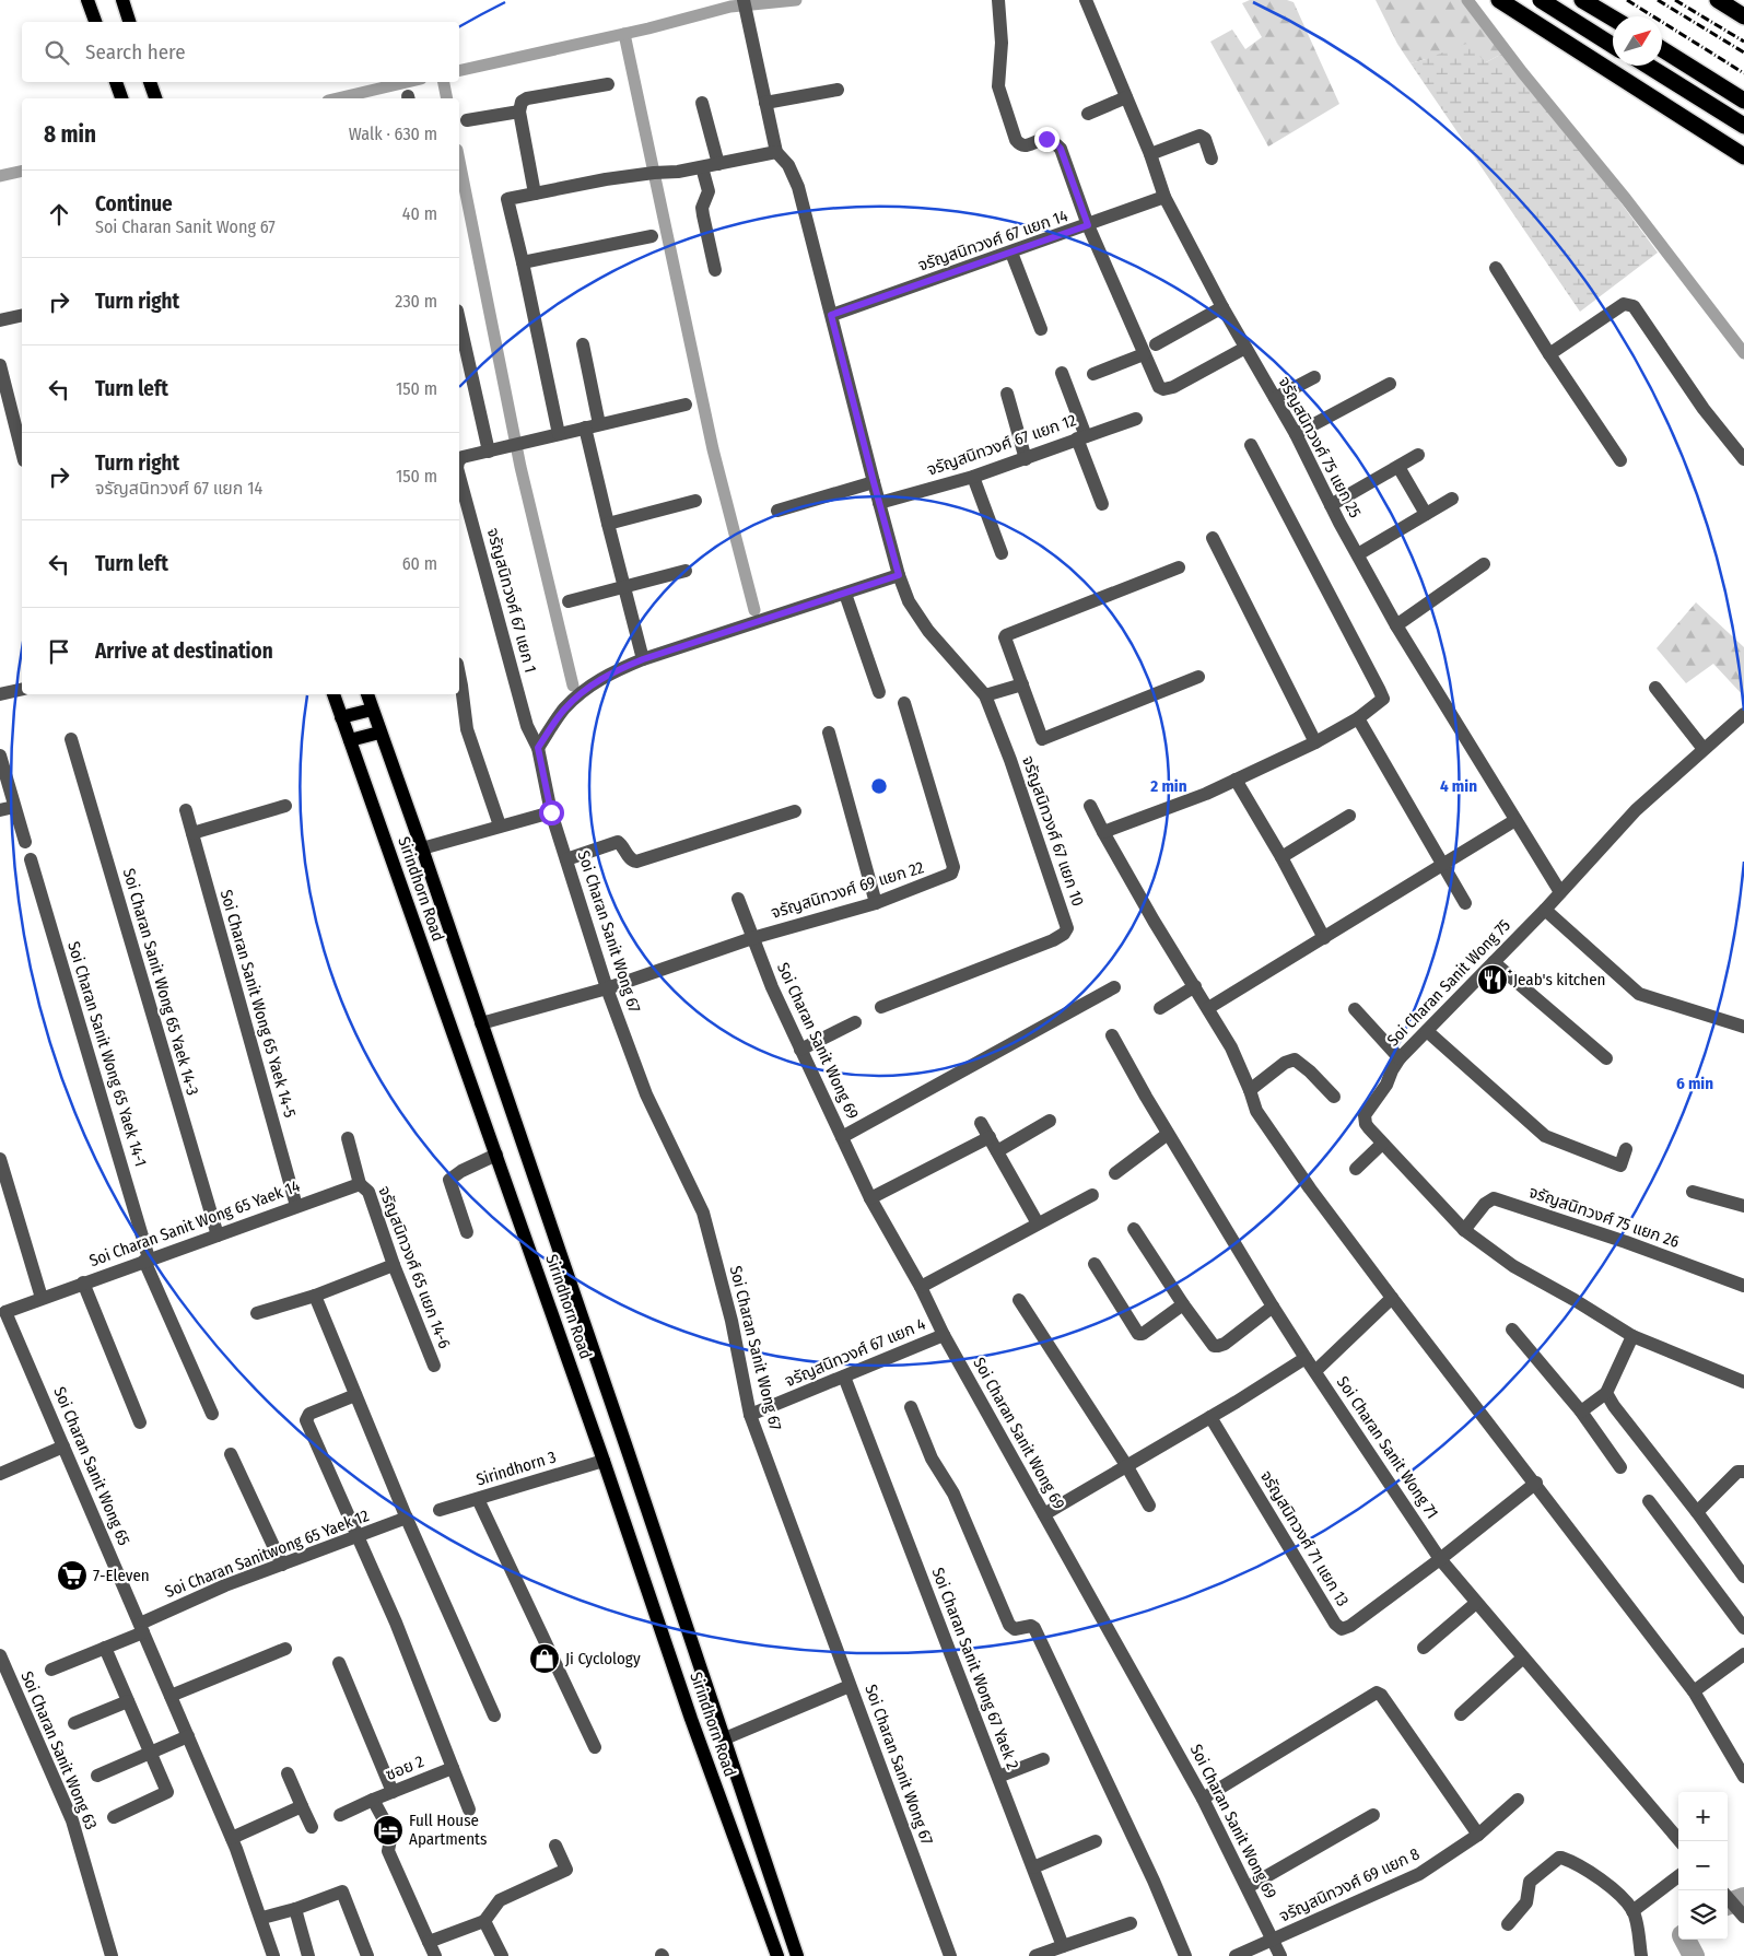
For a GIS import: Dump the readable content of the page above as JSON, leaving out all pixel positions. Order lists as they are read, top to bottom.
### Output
{
  "streets": {
    "main road": ["Sirindhorn Road"],
    "street": [
      "จรัญสนิทวงศ์ 67 แยก 14",
      "จรัญสนิทวงศ์ 67 แยก 12",
      "จรัญสนิทวงศ์ 75 แยก 25",
      "จรัญสนิทวงศ์ 67 แยก 1",
      "จรัญสนิทวงศ์ 67 แยก 10",
      "จรัญสนิทวงศ์ 69 แยก 22",
      "Soi Charan Sanit Wong 67",
      "Soi Charan Sanit Wong 65 Yaek 14-3",
      "Soi Charan Sanit Wong 75",
      "Soi Charan Sanit Wong 65 Yaek 14-5",
      "Soi Charan Sanit Wong 69",
      "Soi Charan Sanit Wong 65 Yaek 14-1",
      "จรัญสนิทวงศ์ 75 แยก 26",
      "Soi Charan Sanit Wong 65 Yaek 14",
      "จรัญสนิทวงศ์ 65 แยก 14-6",
      "จรัญสนิทวงศ์ 67 แยก 4",
      "Soi Charan Sanit Wong 71",
      "Soi Charan Sanit Wong 65",
      "Sirindhorn 3",
      "จรัญสนิทวงศ์ 71 แยก 13",
      "Soi Charan Sanitwong 65 Yaek 12",
      "Soi Charan Sanit Wong 67 Yaek 2",
      "Soi Charan Sanit Wong 63",
      "ซอย 2",
      "จรัญสนิทวงศ์ 69 แยก 8"
    ]
  },
  "crossings": [
    ["จรัญสนิทวงศ์ 67 แยก 14", "จรัญสนิทวงศ์ 75 แยก 25"],
    ["จรัญสนิทวงศ์ 67 แยก 14", "จรัญสนิทวงศ์ 67 แยก 10"],
    ["จรัญสนิทวงศ์ 67 แยก 12", "จรัญสนิทวงศ์ 67 แยก 10"],
    ["จรัญสนิทวงศ์ 75 แยก 25", "Soi Charan Sanit Wong 75"],
    ["จรัญสนิทวงศ์ 67 แยก 1", "Soi Charan Sanit Wong 67"],
    ["Sirindhorn Road", "จรัญสนิทวงศ์ 69 แยก 22"],
    ["Sirindhorn Road", "Sirindhorn 3"],
    ["จรัญสนิทวงศ์ 69 แยก 22", "Soi Charan Sanit Wong 67"],
    ["จรัญสนิทวงศ์ 69 แยก 22", "Soi Charan Sanit Wong 69"],
    ["Soi Charan Sanit Wong 67", "จรัญสนิทวงศ์ 67 แยก 4"],
    ["Soi Charan Sanit Wong 65 Yaek 14-3", "Soi Charan Sanit Wong 65 Yaek 14"],
    ["Soi Charan Sanit Wong 75", "จรัญสนิทวงศ์ 75 แยก 26"],
    ["Soi Charan Sanit Wong 65 Yaek 14-5", "Soi Charan Sanit Wong 65 Yaek 14"],
    ["Soi Charan Sanit Wong 69", "จรัญสนิทวงศ์ 67 แยก 4"],
    ["Soi Charan Sanit Wong 69", "จรัญสนิทวงศ์ 69 แยก 8"],
    ["Soi Charan Sanit Wong 65 Yaek 14-1", "Soi Charan Sanit Wong 65 Yaek 14"],
    ["Soi Charan Sanit Wong 65 Yaek 14", "จรัญสนิทวงศ์ 65 แยก 14-6"],
    ["Soi Charan Sanit Wong 65 Yaek 14", "Soi Charan Sanit Wong 65"],
    ["จรัญสนิทวงศ์ 67 แยก 4", "Soi Charan Sanit Wong 67 Yaek 2"],
    ["Soi Charan Sanit Wong 71", "จรัญสนิทวงศ์ 71 แยก 13"],
    ["Soi Charan Sanit Wong 65", "Soi Charan Sanitwong 65 Yaek 12"]
  ],
  "places": {
    "restaurant": ["๋Jeab's kitchen"],
    "supermarket": ["7-Eleven"],
    "shop": ["Ji Cyclology"],
    "hotel": ["Full House Apartments"]
  },
  "north": "top right",
  "page": {
    "search": "Search here",
    "heading": ["8 min", "Walk · 630 m"],
    "list": [
      ["Continue", "Soi Charan Sanit Wong 67", "40 m"],
      ["Turn right", "230 m"],
      ["Turn left", "150 m"],
      ["Turn right", "จรัญสนิทวงศ์ 67 แยก 14", "150 m"],
      ["Turn left", "60 m"],
      "Arrive at destination"
    ],
    "map_buttons": ["+", "−"]
  },
  "rings": ["2 min", "4 min", "6 min"]
}
